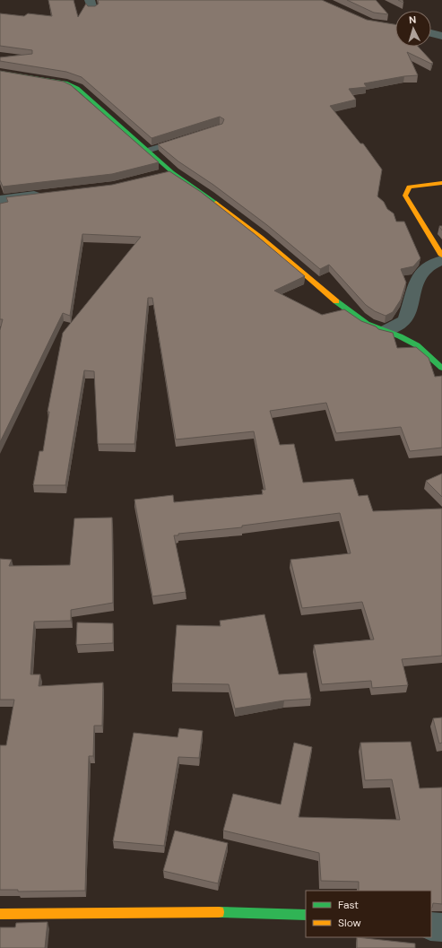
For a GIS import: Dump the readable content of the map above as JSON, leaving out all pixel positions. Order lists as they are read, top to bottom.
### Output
{
  "legend": ["Fast", "Slow"],
  "north": "top"
}
